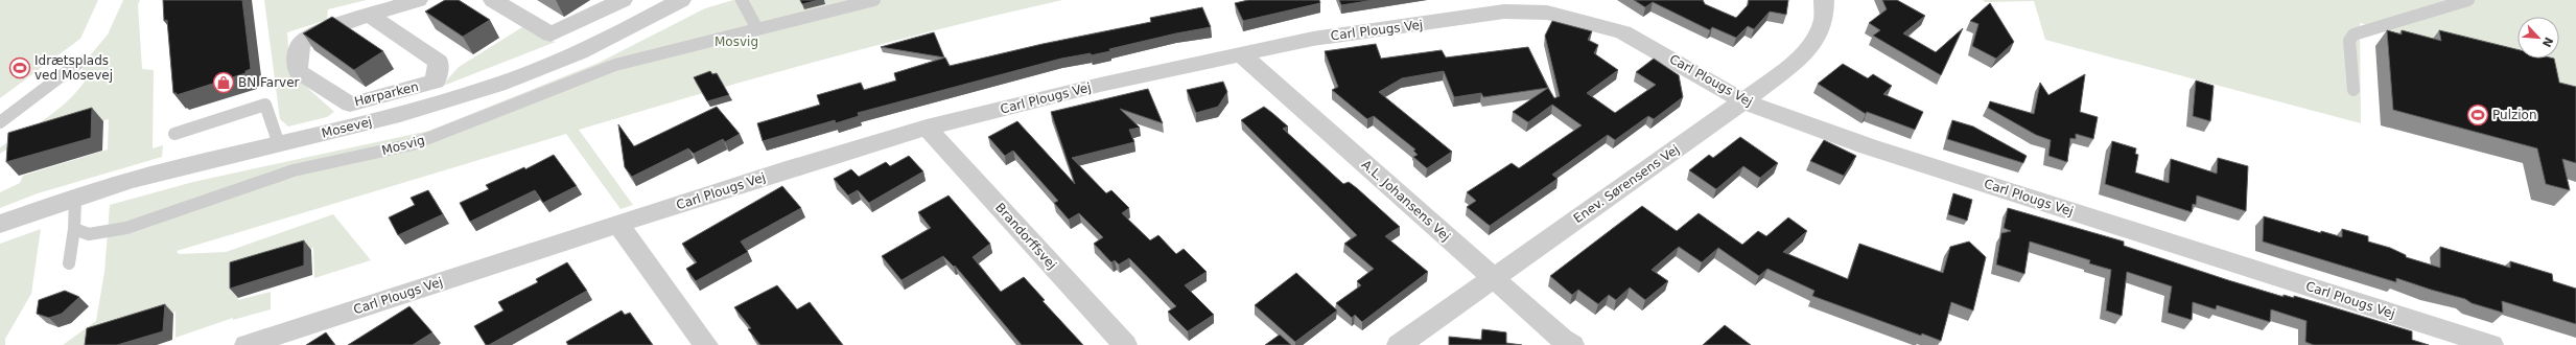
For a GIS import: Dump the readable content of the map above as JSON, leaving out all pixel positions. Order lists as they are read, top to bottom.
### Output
{
  "streets": {
    "street": [
      "Carl Plougs Vej",
      "Hørparken",
      "Mosevej",
      "Enev. Sørensens Vej",
      "A.L. Johansens Vej",
      "Brandorffsvej"
    ],
    "lane": ["Mosvig"]
  },
  "crossings": [
    ["Carl Plougs Vej", "Enev. Sørensens Vej"],
    ["Carl Plougs Vej", "A.L. Johansens Vej"],
    ["Carl Plougs Vej", "Brandorffsvej"],
    ["Enev. Sørensens Vej", "A.L. Johansens Vej"]
  ],
  "parks": ["Mosvig"],
  "places": {
    "sports": ["Idrætsplads ved Mosevej", "Pulzion"],
    "shop": ["BN Farver"]
  },
  "north": "bottom right"
}
